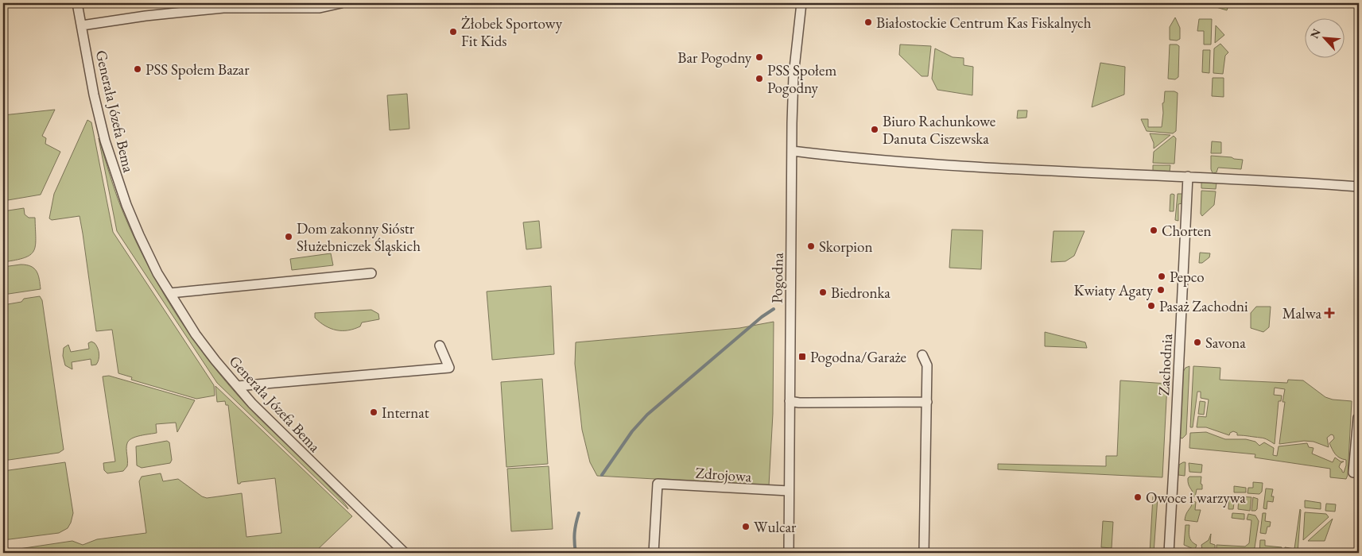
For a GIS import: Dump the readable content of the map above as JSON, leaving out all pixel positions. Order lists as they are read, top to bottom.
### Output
{
  "streets": {
    "street": [
      "Generała Józefa Bema",
      "Pogodna",
      "Zachodnia",
      "Zdrojowa"
    ]
  },
  "crossings": [
    ["Pogodna", "Zdrojowa"]
  ],
  "places": {
    "other": [
      "Białostockie Centrum Kas Fiskalnych",
      "Żłobek Sportowy Fit Kids",
      "Bar Pogodny",
      "PSS Społem Bazar",
      "PSS Społem Pogodny",
      "Biuro Rachunkowe Danuta Ciszewska",
      "Chorten",
      "Dom zakonny Sióstr Służebniczek Śląskich",
      "Skorpion",
      "Pepco",
      "Kwiaty Agaty",
      "Biedronka",
      "Pasaż Zachodni",
      "Savona",
      "Internat",
      "Owoce i warzywa",
      "Wulcar"
    ],
    "health": ["Malwa"],
    "transit": ["Pogodna/Garaże"]
  },
  "north": "top left"
}
